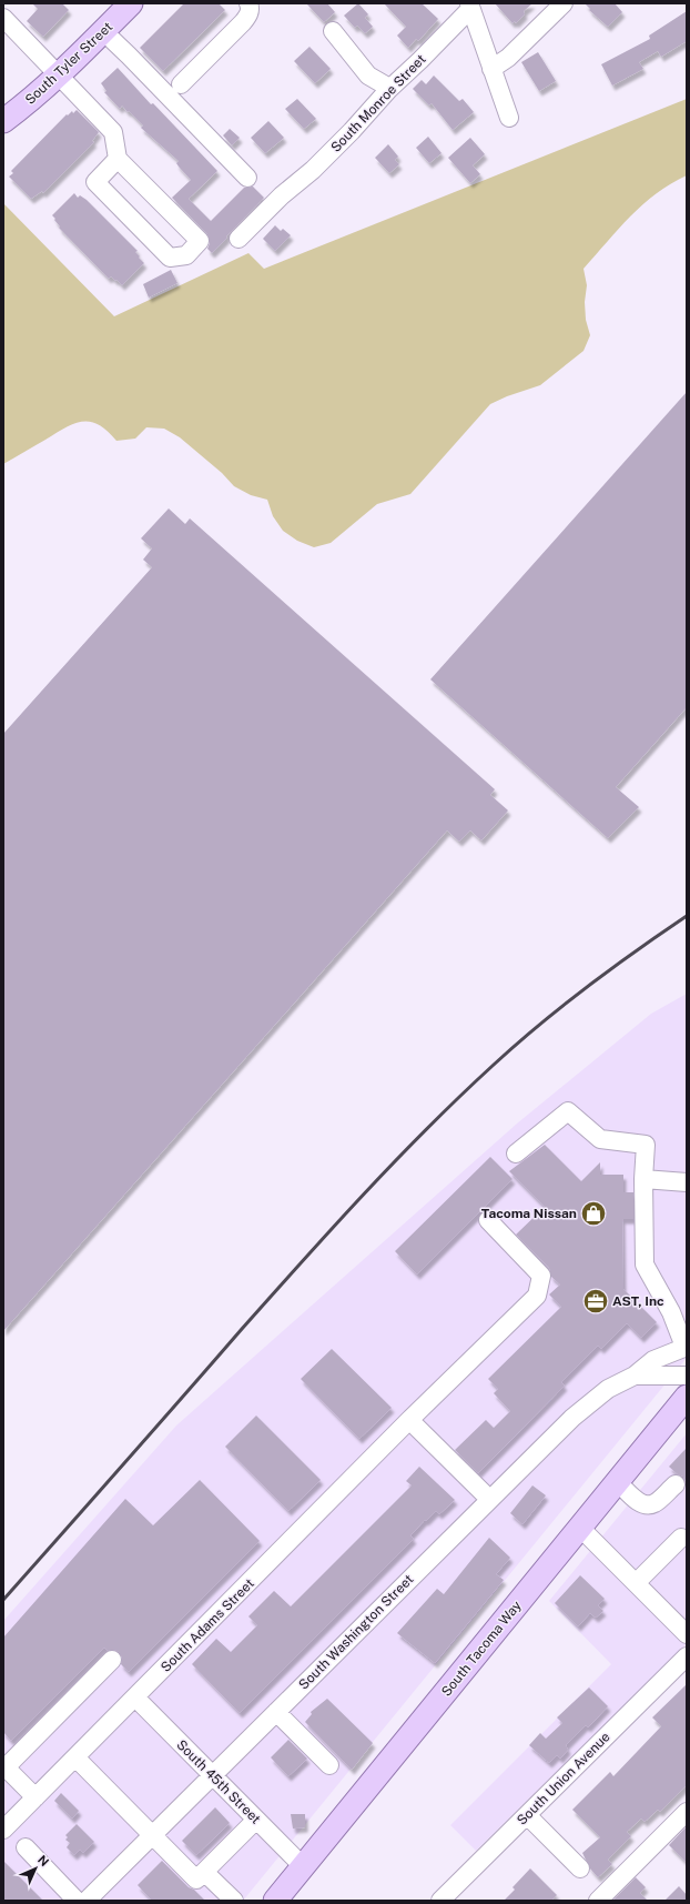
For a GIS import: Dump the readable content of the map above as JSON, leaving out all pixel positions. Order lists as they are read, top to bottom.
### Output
{
  "streets": {
    "main road": ["South Tyler Street", "South Tacoma Way"],
    "street": [
      "South Monroe Street",
      "South Adams Street",
      "South Washington Street",
      "South Union Avenue",
      "South 45th Street"
    ]
  },
  "crossings": [
    ["South Adams Street", "South 45th Street"],
    ["South Washington Street", "South 45th Street"],
    ["South Tacoma Way", "South 45th Street"]
  ],
  "places": {
    "shop": ["Tacoma Nissan"],
    "office": ["AST, Inc"]
  },
  "north": "top right"
}
